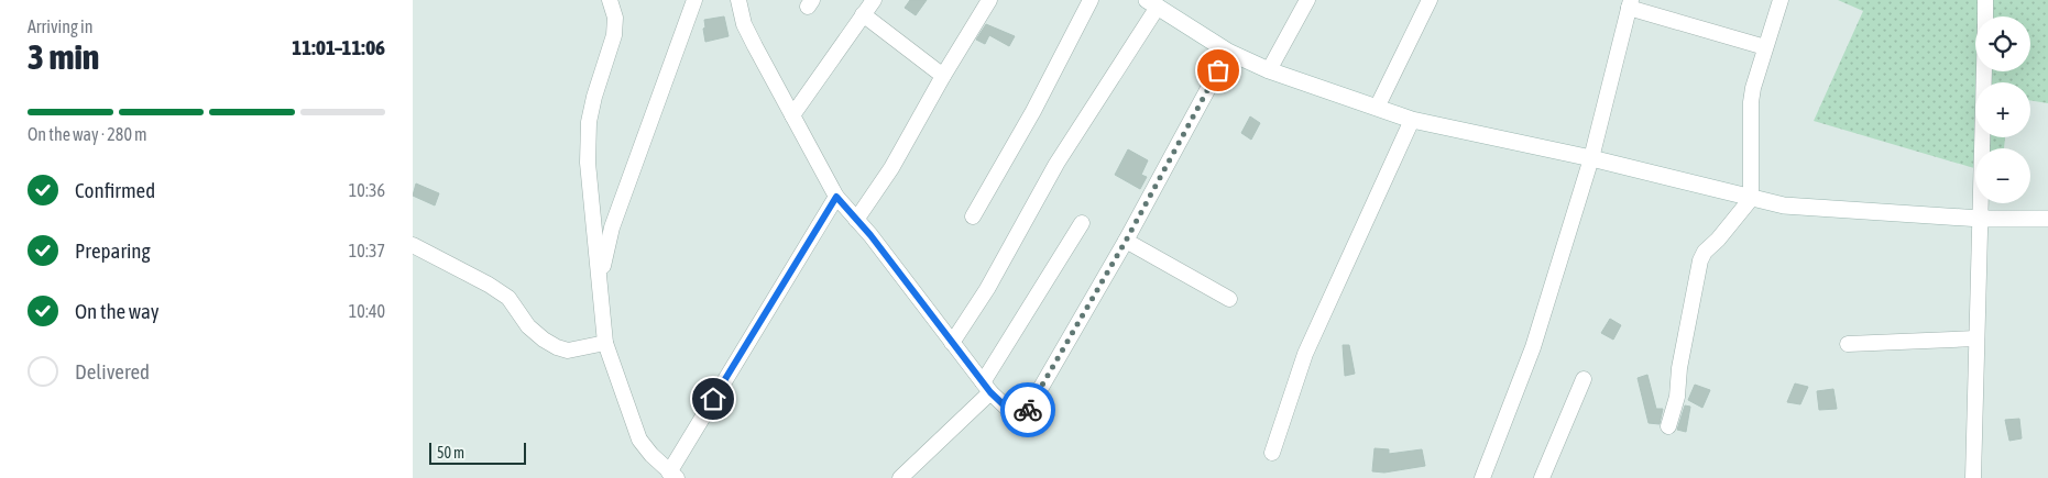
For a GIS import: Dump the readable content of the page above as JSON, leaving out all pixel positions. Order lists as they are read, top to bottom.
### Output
{
  "scale_bar": "50 m",
  "page": {
    "heading": ["3 min", "Arriving in", "11:01–11:06"],
    "map_buttons": ["+", "−"],
    "bar": "On the way · 280 m",
    "list": [
      ["Confirmed", "10:36"],
      ["Preparing", "10:37"],
      ["On the way", "10:40"],
      "Delivered"
    ],
    "scale": "50 m"
  }
}
